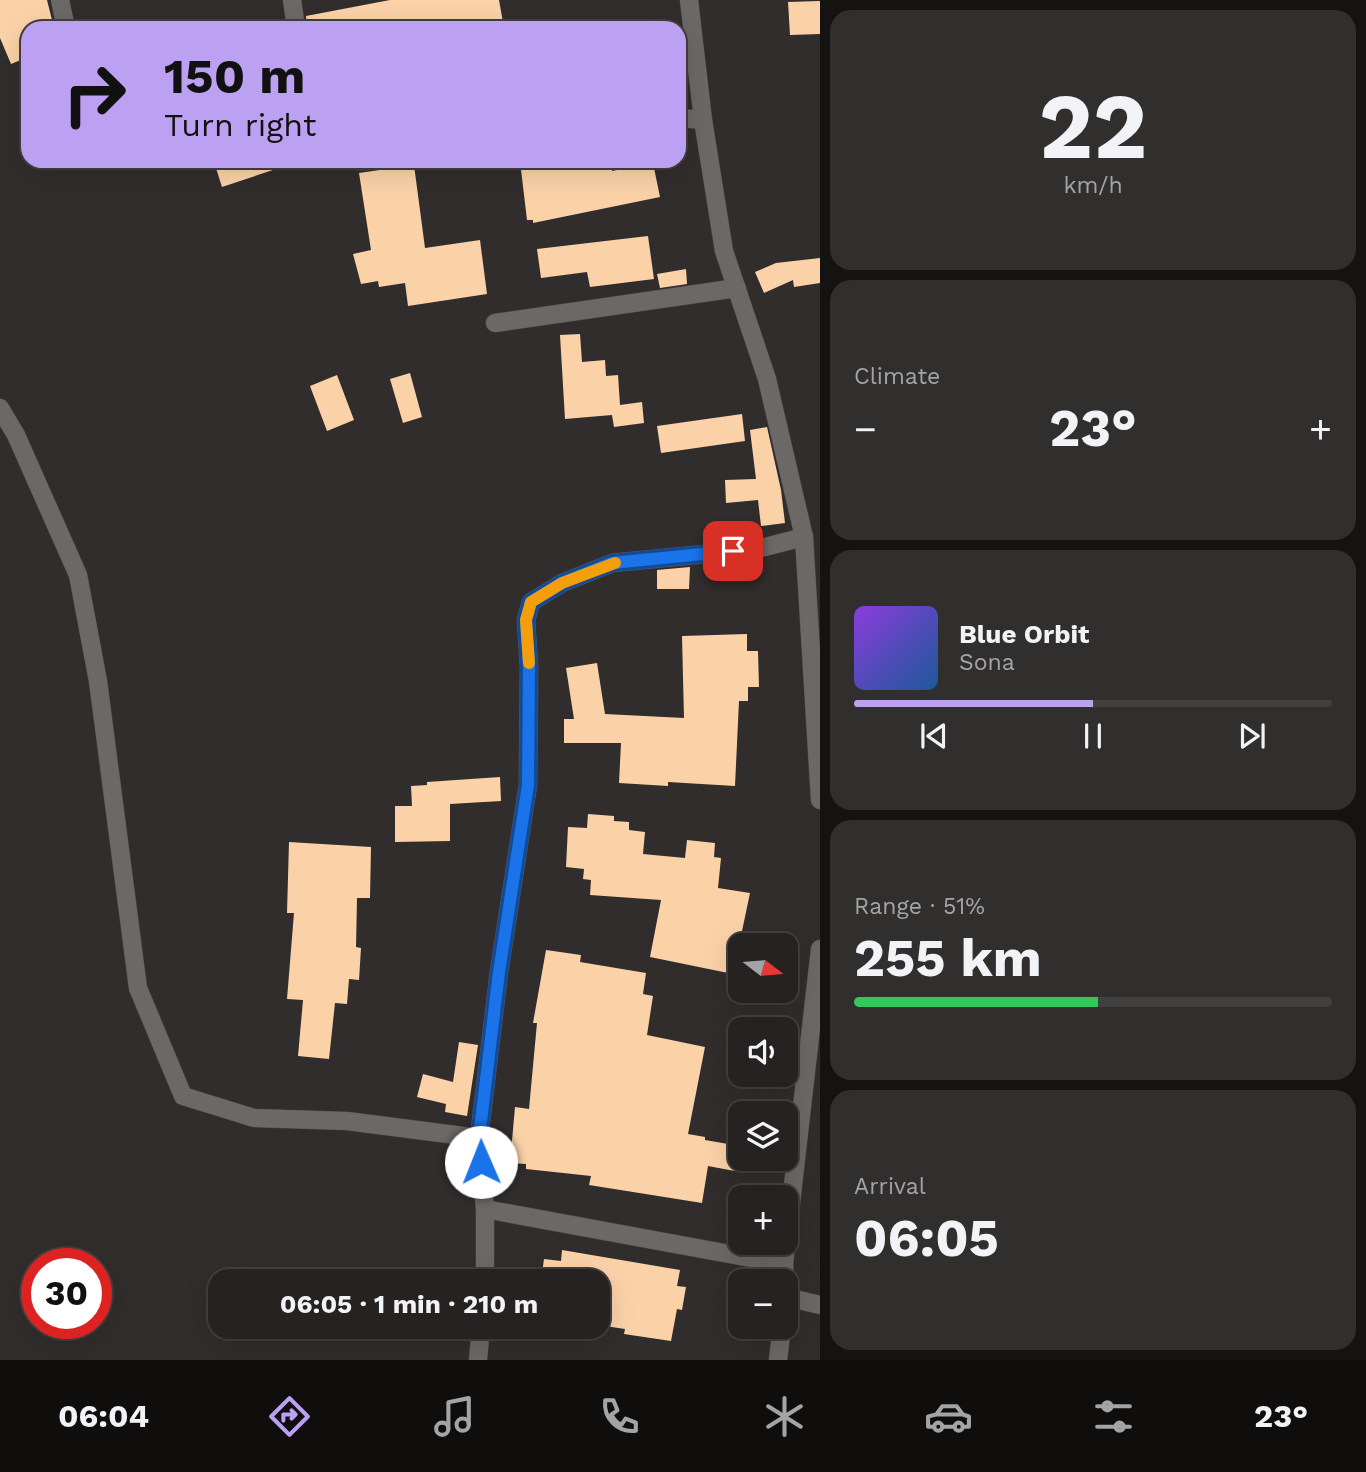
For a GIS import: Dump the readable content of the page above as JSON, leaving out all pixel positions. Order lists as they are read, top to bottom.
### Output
{
  "north": "right",
  "page": {
    "tile": [
      ["22", "km/h"],
      "Climate",
      ["Range · 51%", "255 km"],
      ["Arrival", "06:05"]
    ],
    "turn": ["150 m", "Turn right"],
    "heat": ["−", "23°", "+"],
    "song": ["Blue Orbit", "Sona"],
    "map_buttons": ["+", "−"],
    "limit": "30",
    "trip": "06:05 · 1 min · 210 m",
    "tabs": ["06:04", "23°"]
  }
}
